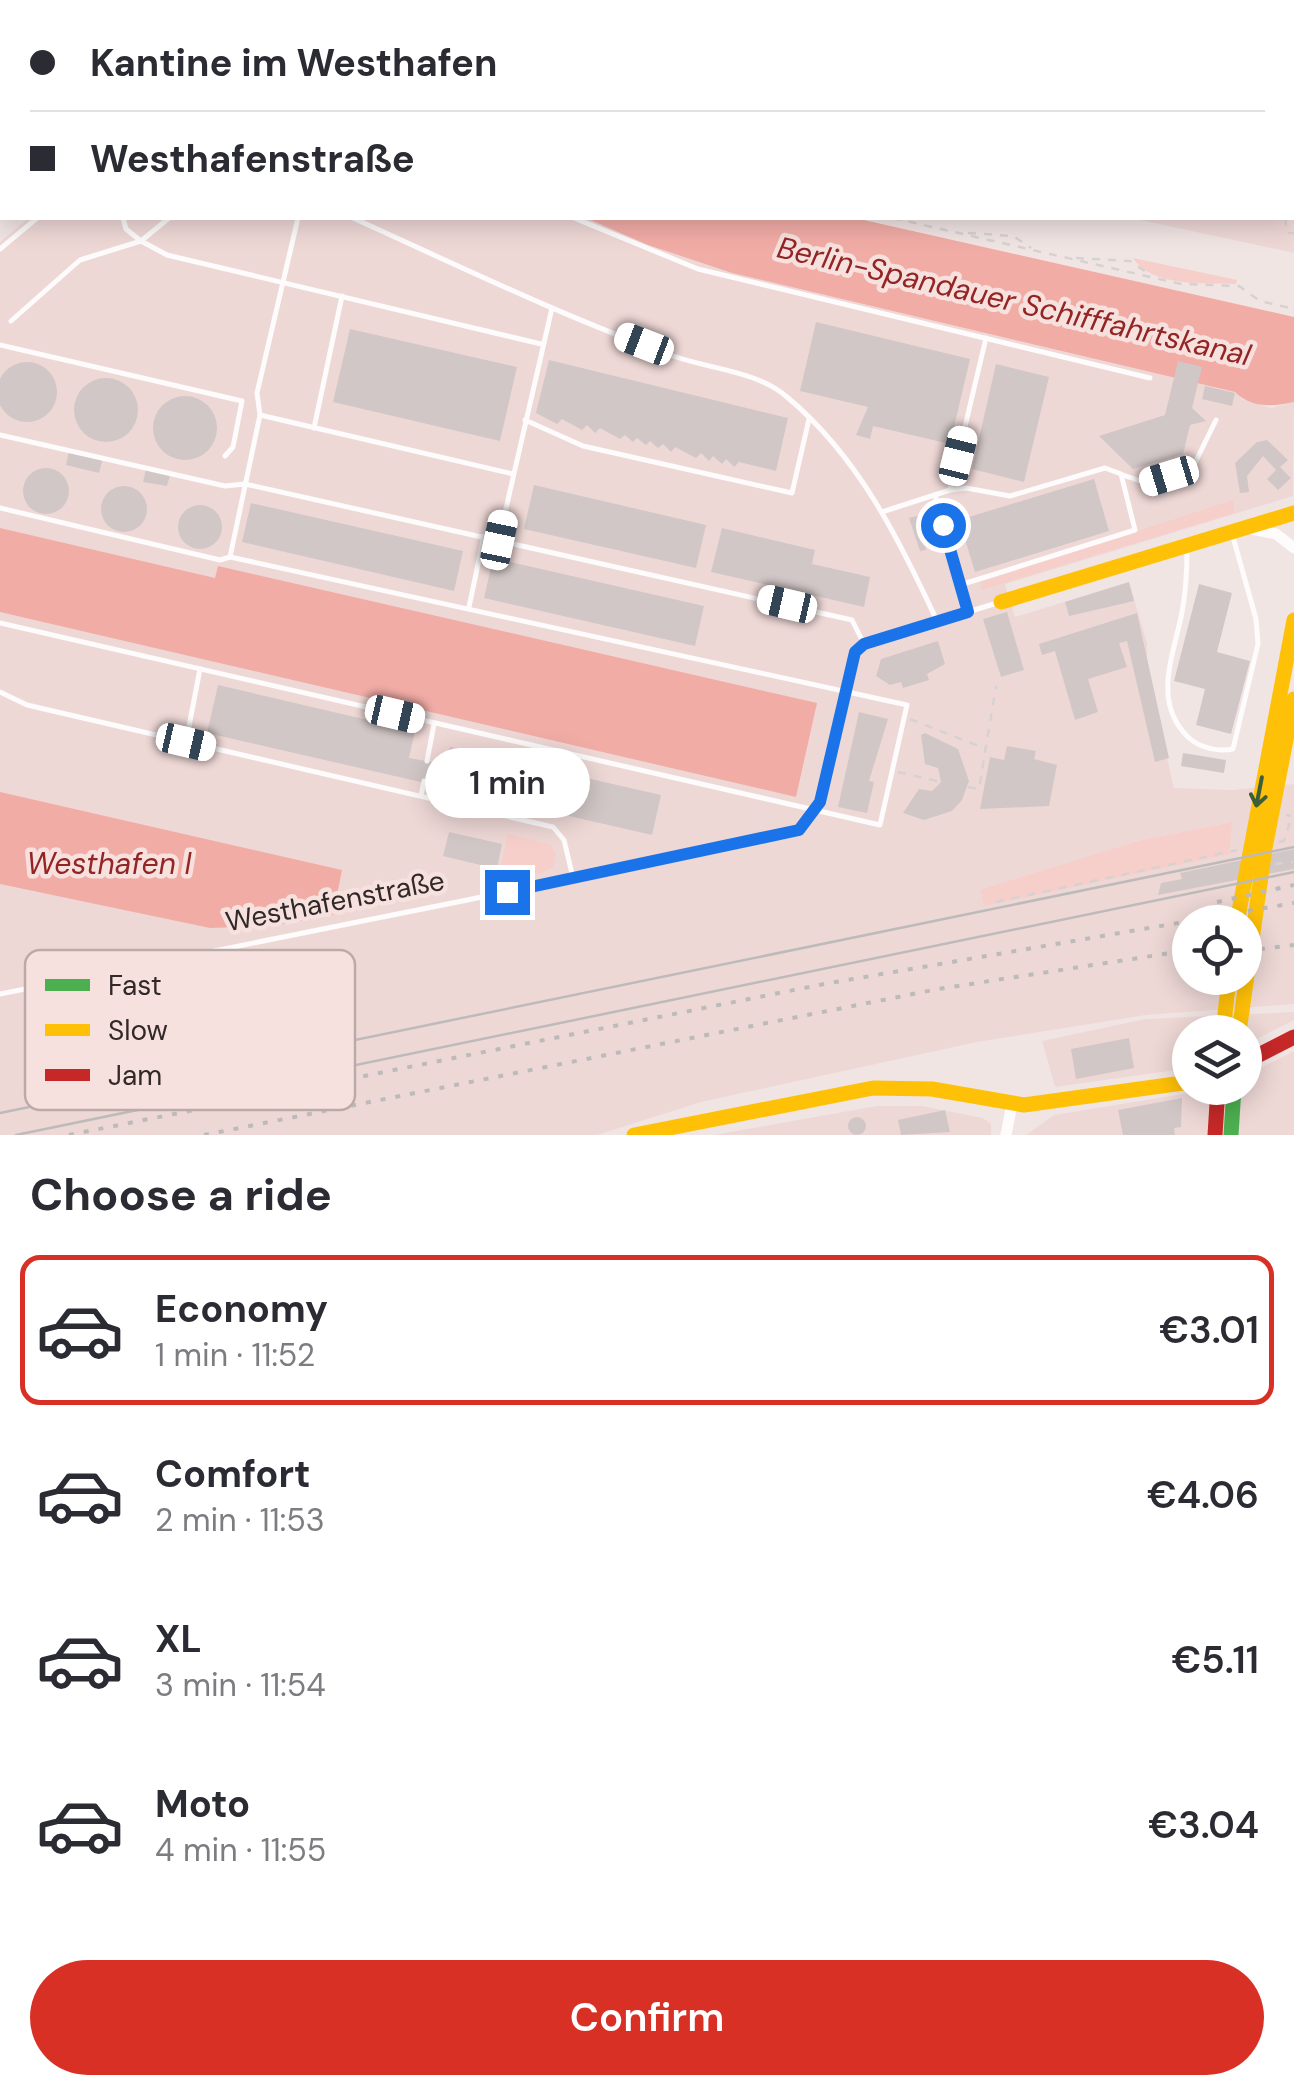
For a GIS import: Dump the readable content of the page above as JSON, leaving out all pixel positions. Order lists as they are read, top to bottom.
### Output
{
  "streets": {
    "lane": ["Westhafenstraße"]
  },
  "water": ["Berlin-Spandauer Schifffahrtskanal", "Westhafen I"],
  "legend": ["Fast", "Slow", "Jam"],
  "page": {
    "banner": ["Kantine im Westhafen", "Westhafenstraße"],
    "bubble": "1 min",
    "heading": "Choose a ride",
    "list": [
      {
        "name": "Economy",
        "note": "1 min · 11:52",
        "value": "€3.01"
      },
      {
        "name": "Comfort",
        "note": "2 min · 11:53",
        "value": "€4.06"
      },
      {
        "name": "XL",
        "note": "3 min · 11:54",
        "value": "€5.11"
      },
      {
        "name": "Moto",
        "note": "4 min · 11:55",
        "value": "€3.04"
      }
    ],
    "buttons": "Confirm"
  }
}
